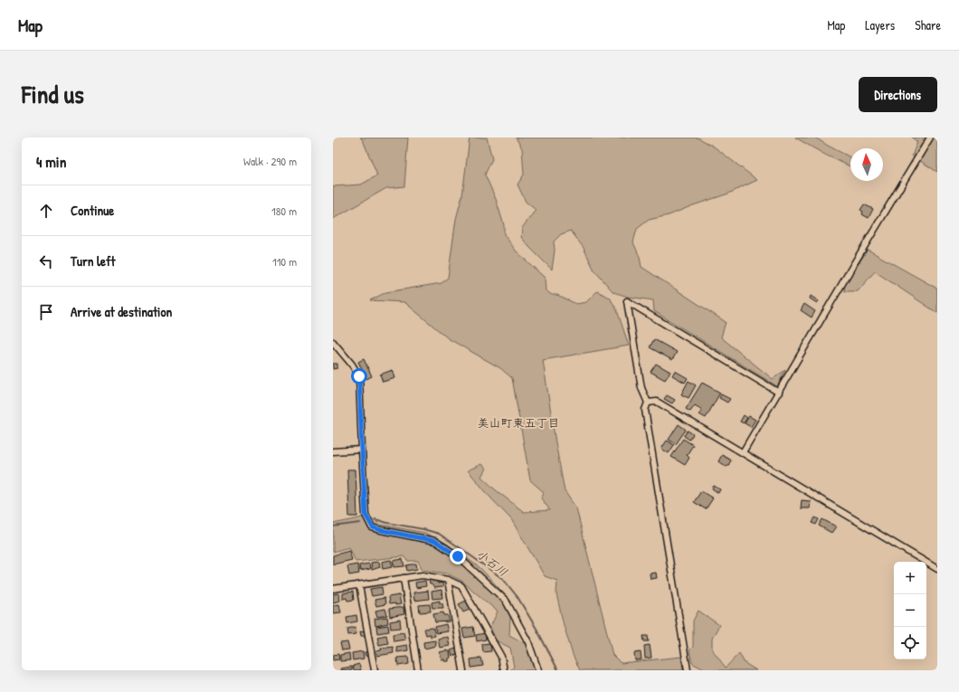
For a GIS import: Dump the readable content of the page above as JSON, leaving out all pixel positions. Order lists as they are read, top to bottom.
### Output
{
  "districts": ["美山町東五丁目"],
  "water": ["小石川"],
  "north": "top",
  "page": {
    "header": "Map",
    "nav": ["Map", "Layers", "Share"],
    "title": "Find us",
    "buttons": "Directions",
    "heading": ["4 min", "Walk · 290 m"],
    "list": [
      ["Continue", "180 m"],
      ["Turn left", "110 m"],
      "Arrive at destination"
    ],
    "map_buttons": ["+", "−"]
  }
}
